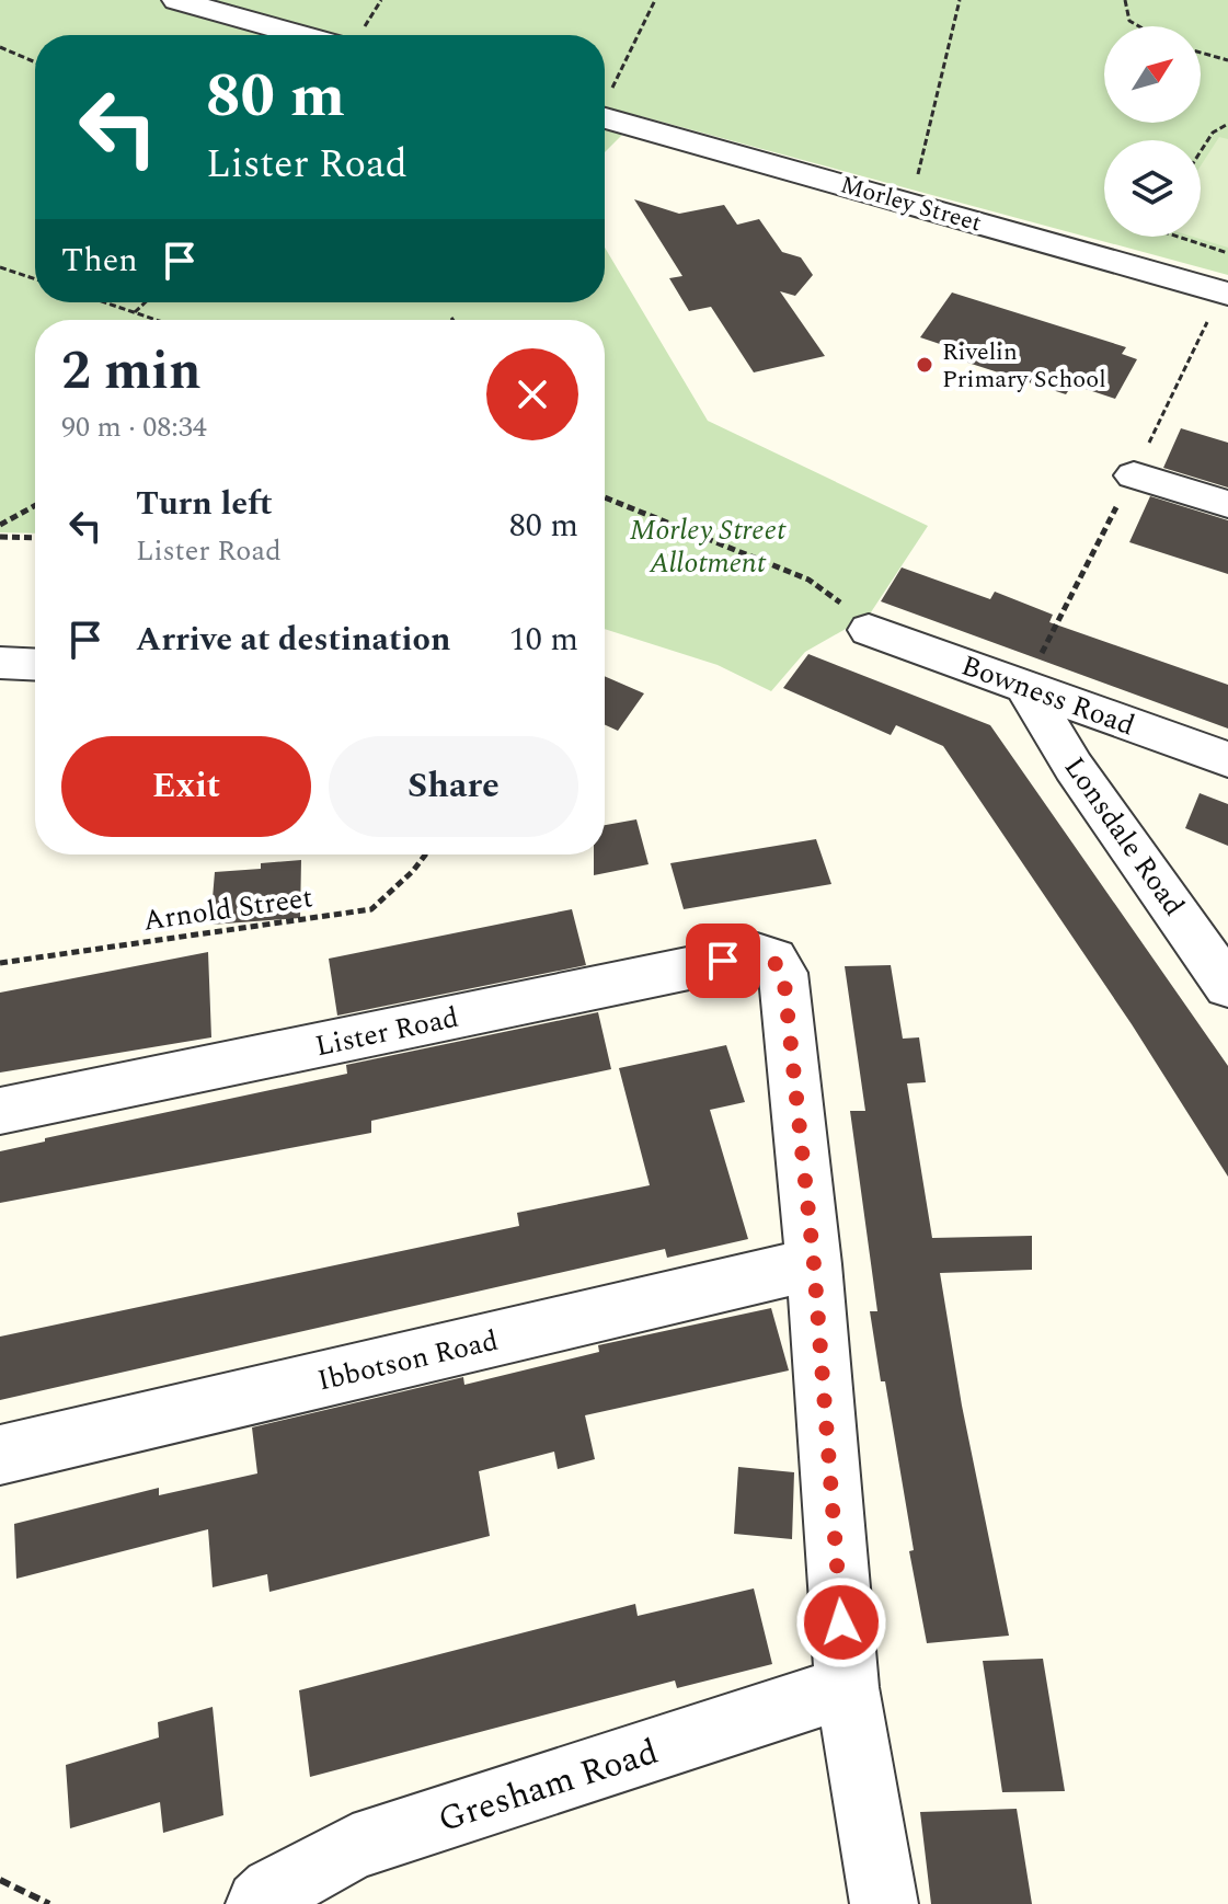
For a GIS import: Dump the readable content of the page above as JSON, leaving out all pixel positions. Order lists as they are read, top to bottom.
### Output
{
  "streets": {
    "street": [
      "Morley Street",
      "Bowness Road",
      "Lonsdale Road",
      "Lister Road",
      "Ibbotson Road",
      "Gresham Road"
    ],
    "path": ["Arnold Street"]
  },
  "crossings": [
    ["Bowness Road", "Lonsdale Road"],
    ["Lister Road", "Ibbotson Road"]
  ],
  "parks": ["Morley Street Allotment"],
  "places": ["Rivelin Primary School"],
  "north": "top right",
  "page": {
    "turn": ["80 m", "Lister Road"],
    "then": "Then",
    "heading": ["2 min", "90 m · 08:34"],
    "list": [
      {
        "name": "Turn left",
        "note": "Lister Road",
        "value": "80 m"
      },
      {
        "name": "Arrive at destination",
        "value": "10 m"
      }
    ],
    "buttons": ["Exit", "Share"]
  }
}
